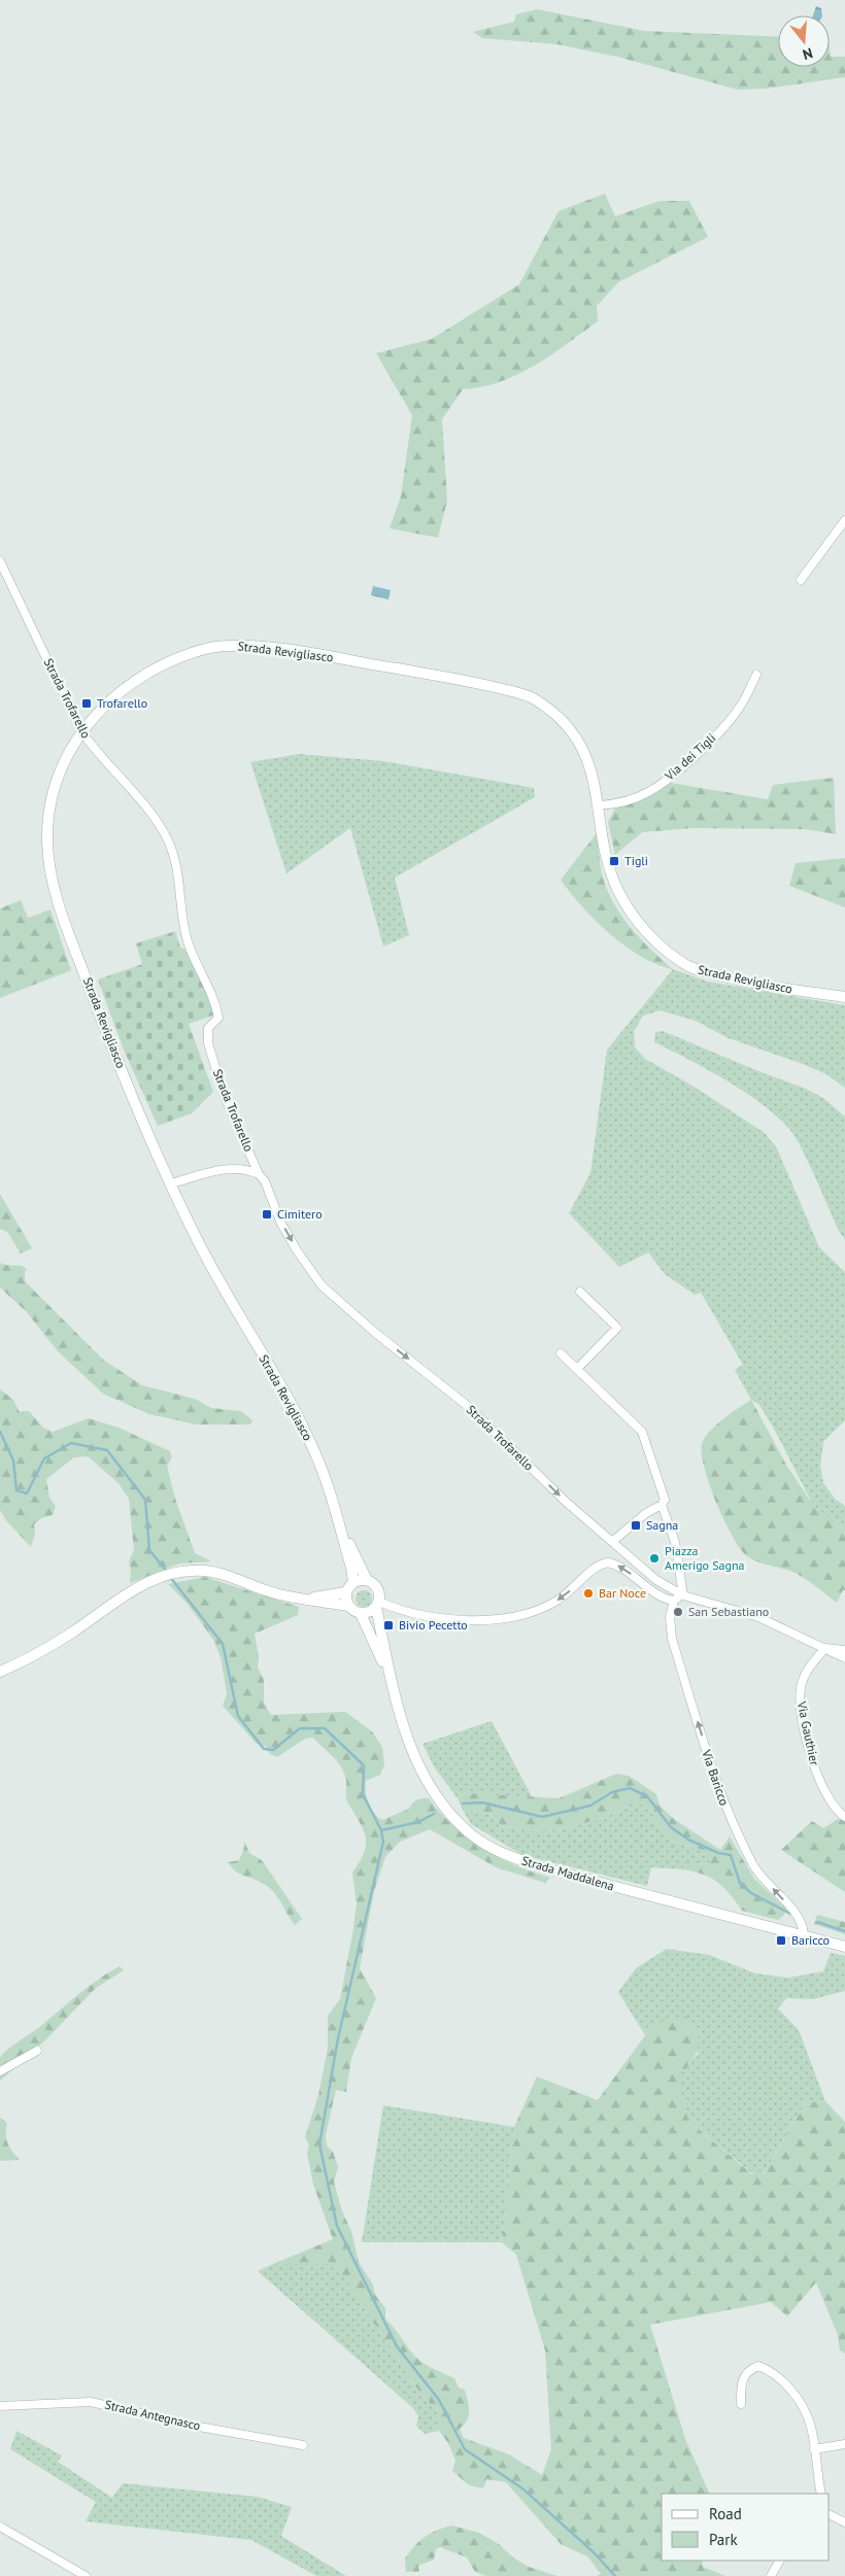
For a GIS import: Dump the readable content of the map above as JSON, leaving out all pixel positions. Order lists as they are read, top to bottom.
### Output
{
  "streets": {
    "street": [
      "Strada Revigliasco",
      "Strada Trofarello",
      "Via dei Tigli",
      "Via Gauthier",
      "Via Baricco",
      "Strada Maddalena",
      "Strada Antegnasco"
    ]
  },
  "crossings": [
    ["Strada Revigliasco", "Strada Trofarello"],
    ["Strada Revigliasco", "Via dei Tigli"],
    ["Strada Revigliasco", "Strada Maddalena"],
    ["Via Baricco", "Strada Maddalena"]
  ],
  "one_way": ["Strada Trofarello", "Via Baricco"],
  "places": {
    "transit": [
      "Trofarello",
      "Tigli",
      "Cimitero",
      "Sagna",
      "Bivio Pecetto",
      "Baricco"
    ],
    "other": ["Piazza Amerigo Sagna", "Bar Noce", "San Sebastiano"]
  },
  "legend": ["Road", "Park"],
  "north": "bottom"
}
